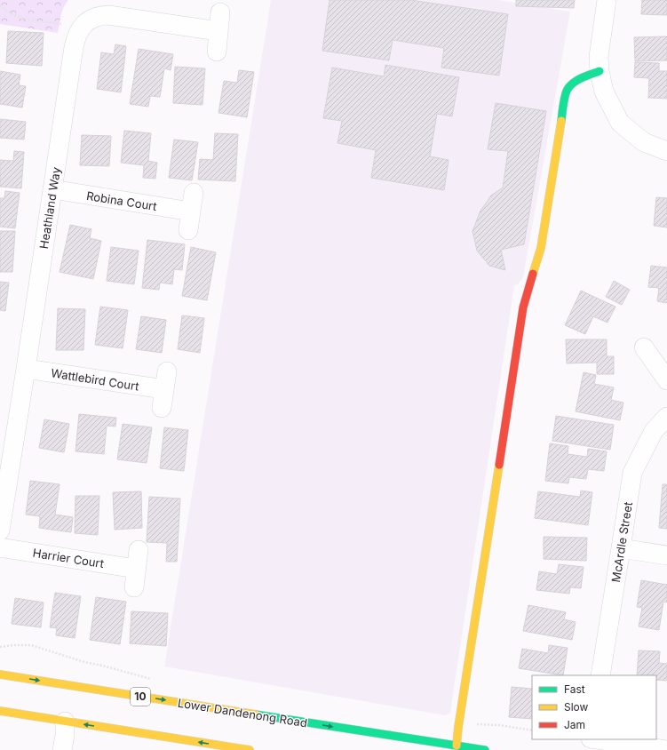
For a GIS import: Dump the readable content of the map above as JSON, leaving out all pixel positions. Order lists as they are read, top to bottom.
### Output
{
  "streets": {
    "main road": ["10", "Lower Dandenong Road"],
    "street": [
      "Robina Court",
      "Heathland Way",
      "Wattlebird Court",
      "McArdle Street",
      "Harrier Court"
    ]
  },
  "crossings": [
    ["Robina Court", "Heathland Way"],
    ["Heathland Way", "Wattlebird Court"]
  ],
  "legend": ["Fast", "Slow", "Jam"]
}
